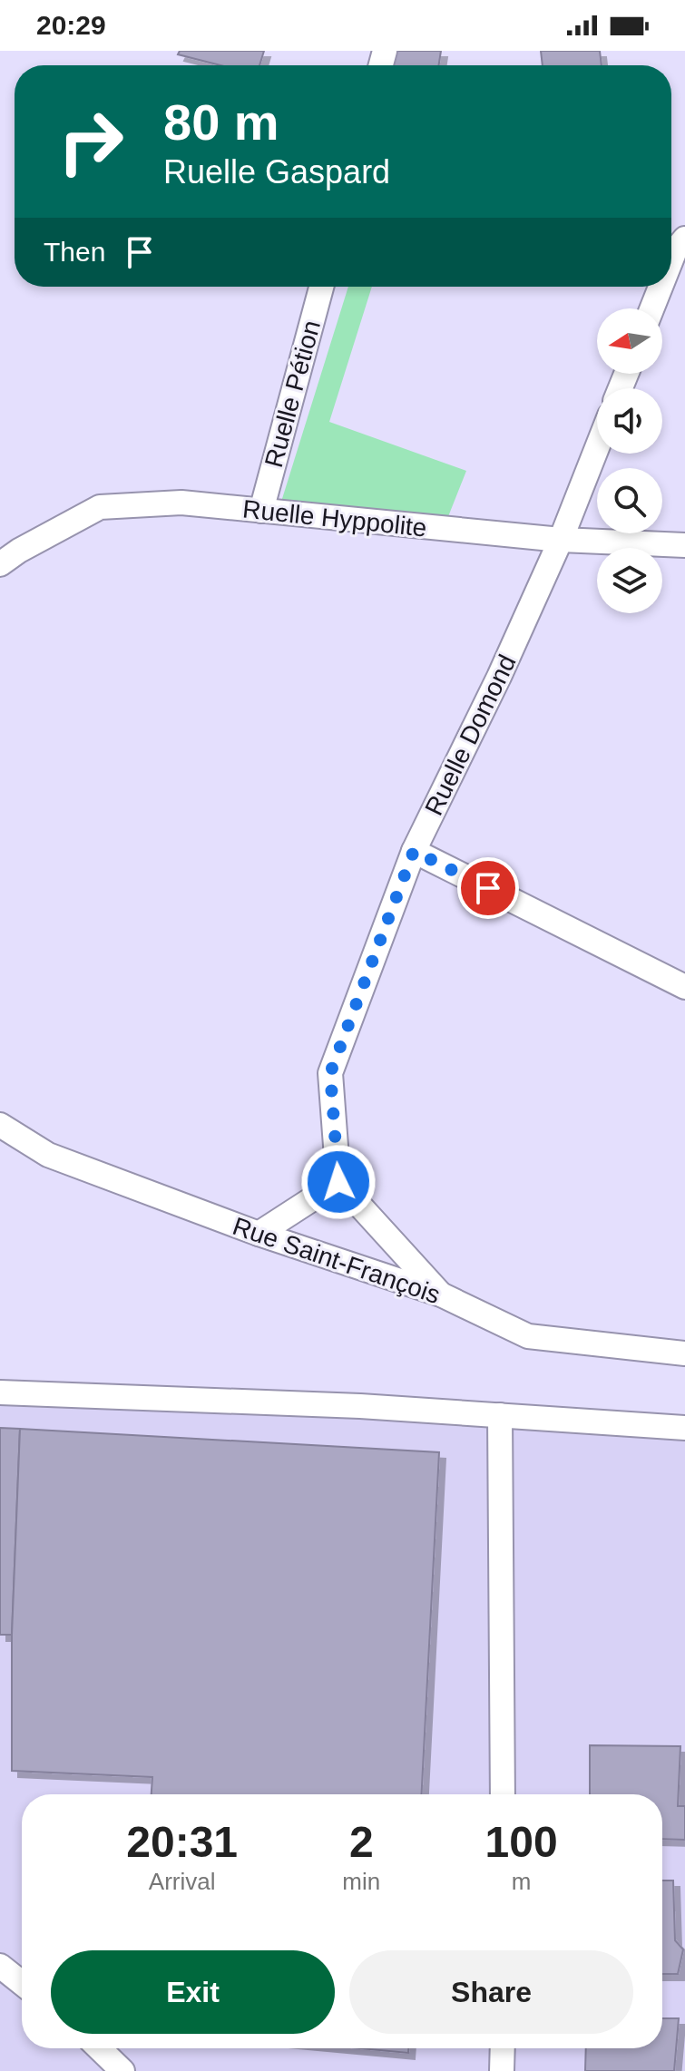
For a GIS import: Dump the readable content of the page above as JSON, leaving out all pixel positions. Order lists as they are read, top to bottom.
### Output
{
  "streets": {
    "street": [
      "Ruelle Pétion",
      "Ruelle Hyppolite",
      "Ruelle Domond",
      "Rue Saint-François"
    ]
  },
  "crossings": [
    ["Ruelle Pétion", "Ruelle Hyppolite"],
    ["Ruelle Hyppolite", "Ruelle Domond"]
  ],
  "north": "left",
  "page": {
    "status": "20:29",
    "turn": ["80 m", "Ruelle Gaspard"],
    "then": "Then",
    "eta": [
      "20:31",
      "Arrival",
      "2",
      "min",
      "100",
      "m"
    ],
    "buttons": ["Exit", "Share"]
  }
}
